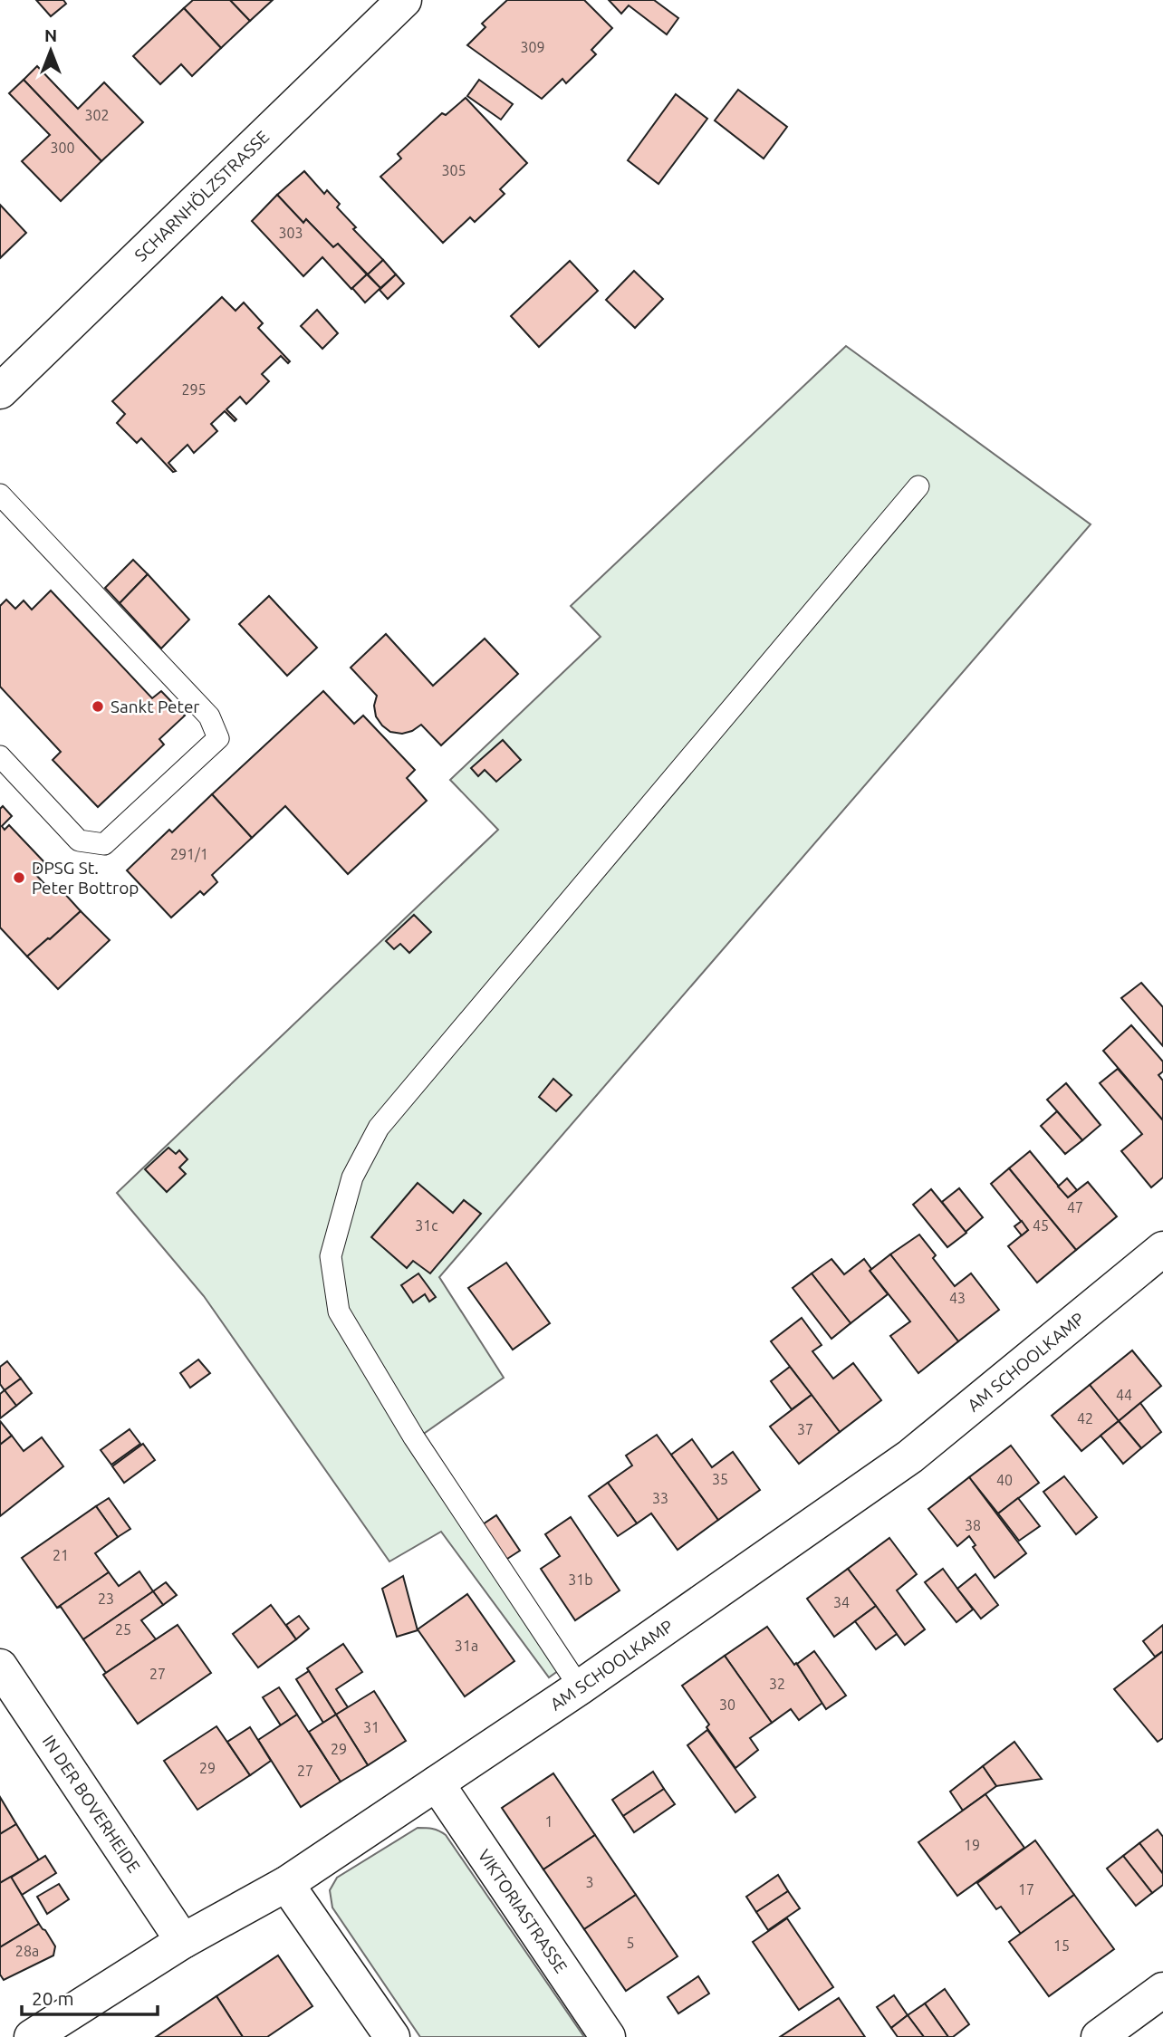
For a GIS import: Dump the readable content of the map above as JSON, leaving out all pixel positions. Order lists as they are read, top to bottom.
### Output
{
  "streets": {
    "street": [
      "SCHARNHÖLZSTRASSE",
      "AM SCHOOLKAMP",
      "IN DER BOVERHEIDE",
      "VIKTORIASTRASSE"
    ]
  },
  "crossings": [
    ["AM SCHOOLKAMP", "IN DER BOVERHEIDE"],
    ["AM SCHOOLKAMP", "VIKTORIASTRASSE"]
  ],
  "places": ["Sankt Peter", "DPSG St. Peter Bottrop"],
  "house_numbers": [
    "309",
    "302",
    "300",
    "305",
    "303",
    "295",
    "291/1",
    "47",
    "31c",
    "45",
    "43",
    "44",
    "42",
    "37",
    "35",
    "40",
    "33",
    "38",
    "21",
    "31b",
    "23",
    "34",
    "25",
    "31a",
    "27",
    "32",
    "30",
    "31",
    "29",
    "29",
    "27",
    "1",
    "19",
    "3",
    "17",
    "5",
    "15",
    "28a"
  ],
  "scale_bar": "20 m",
  "north": "top"
}
